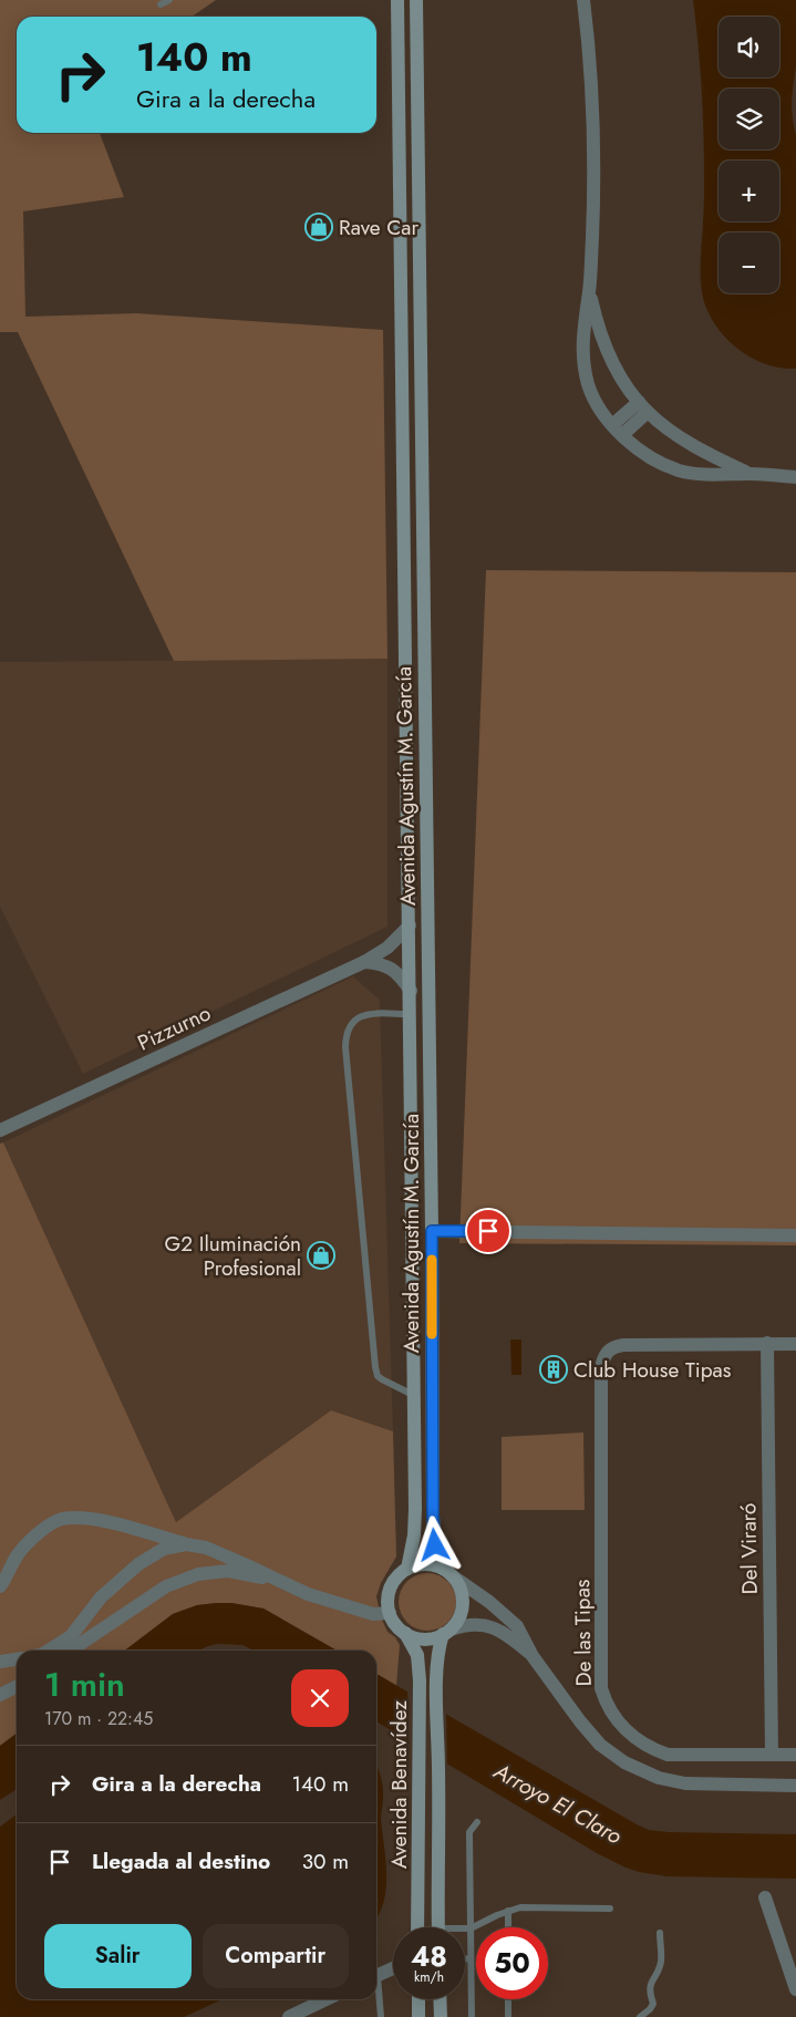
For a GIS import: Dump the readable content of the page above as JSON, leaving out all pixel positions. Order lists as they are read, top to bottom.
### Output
{
  "streets": {
    "main road": ["Avenida Agustín M. García", "Avenida Benavídez"],
    "street": ["Pizzurno", "Del Viraró", "De las Tipas"]
  },
  "crossings": [
    ["Avenida Agustín M. García", "Pizzurno"],
    ["Avenida Agustín M. García", "Avenida Benavídez"],
    ["Del Viraró", "De las Tipas"]
  ],
  "water": ["Arroyo El Claro"],
  "places": {
    "shop": ["Rave Car", "G2 Iluminación Profesional"],
    "building": ["Club House Tipas"]
  },
  "page": {
    "map_buttons": ["+", "−"],
    "turn": ["140 m", "Gira a la derecha"],
    "heading": ["1 min", "170 m · 22:45"],
    "list": [
      {
        "name": "Gira a la derecha",
        "value": "140 m"
      },
      {
        "name": "Llegada al destino",
        "value": "30 m"
      }
    ],
    "buttons": ["Salir", "Compartir"],
    "speed": "48 km/h",
    "limit": "50"
  }
}
